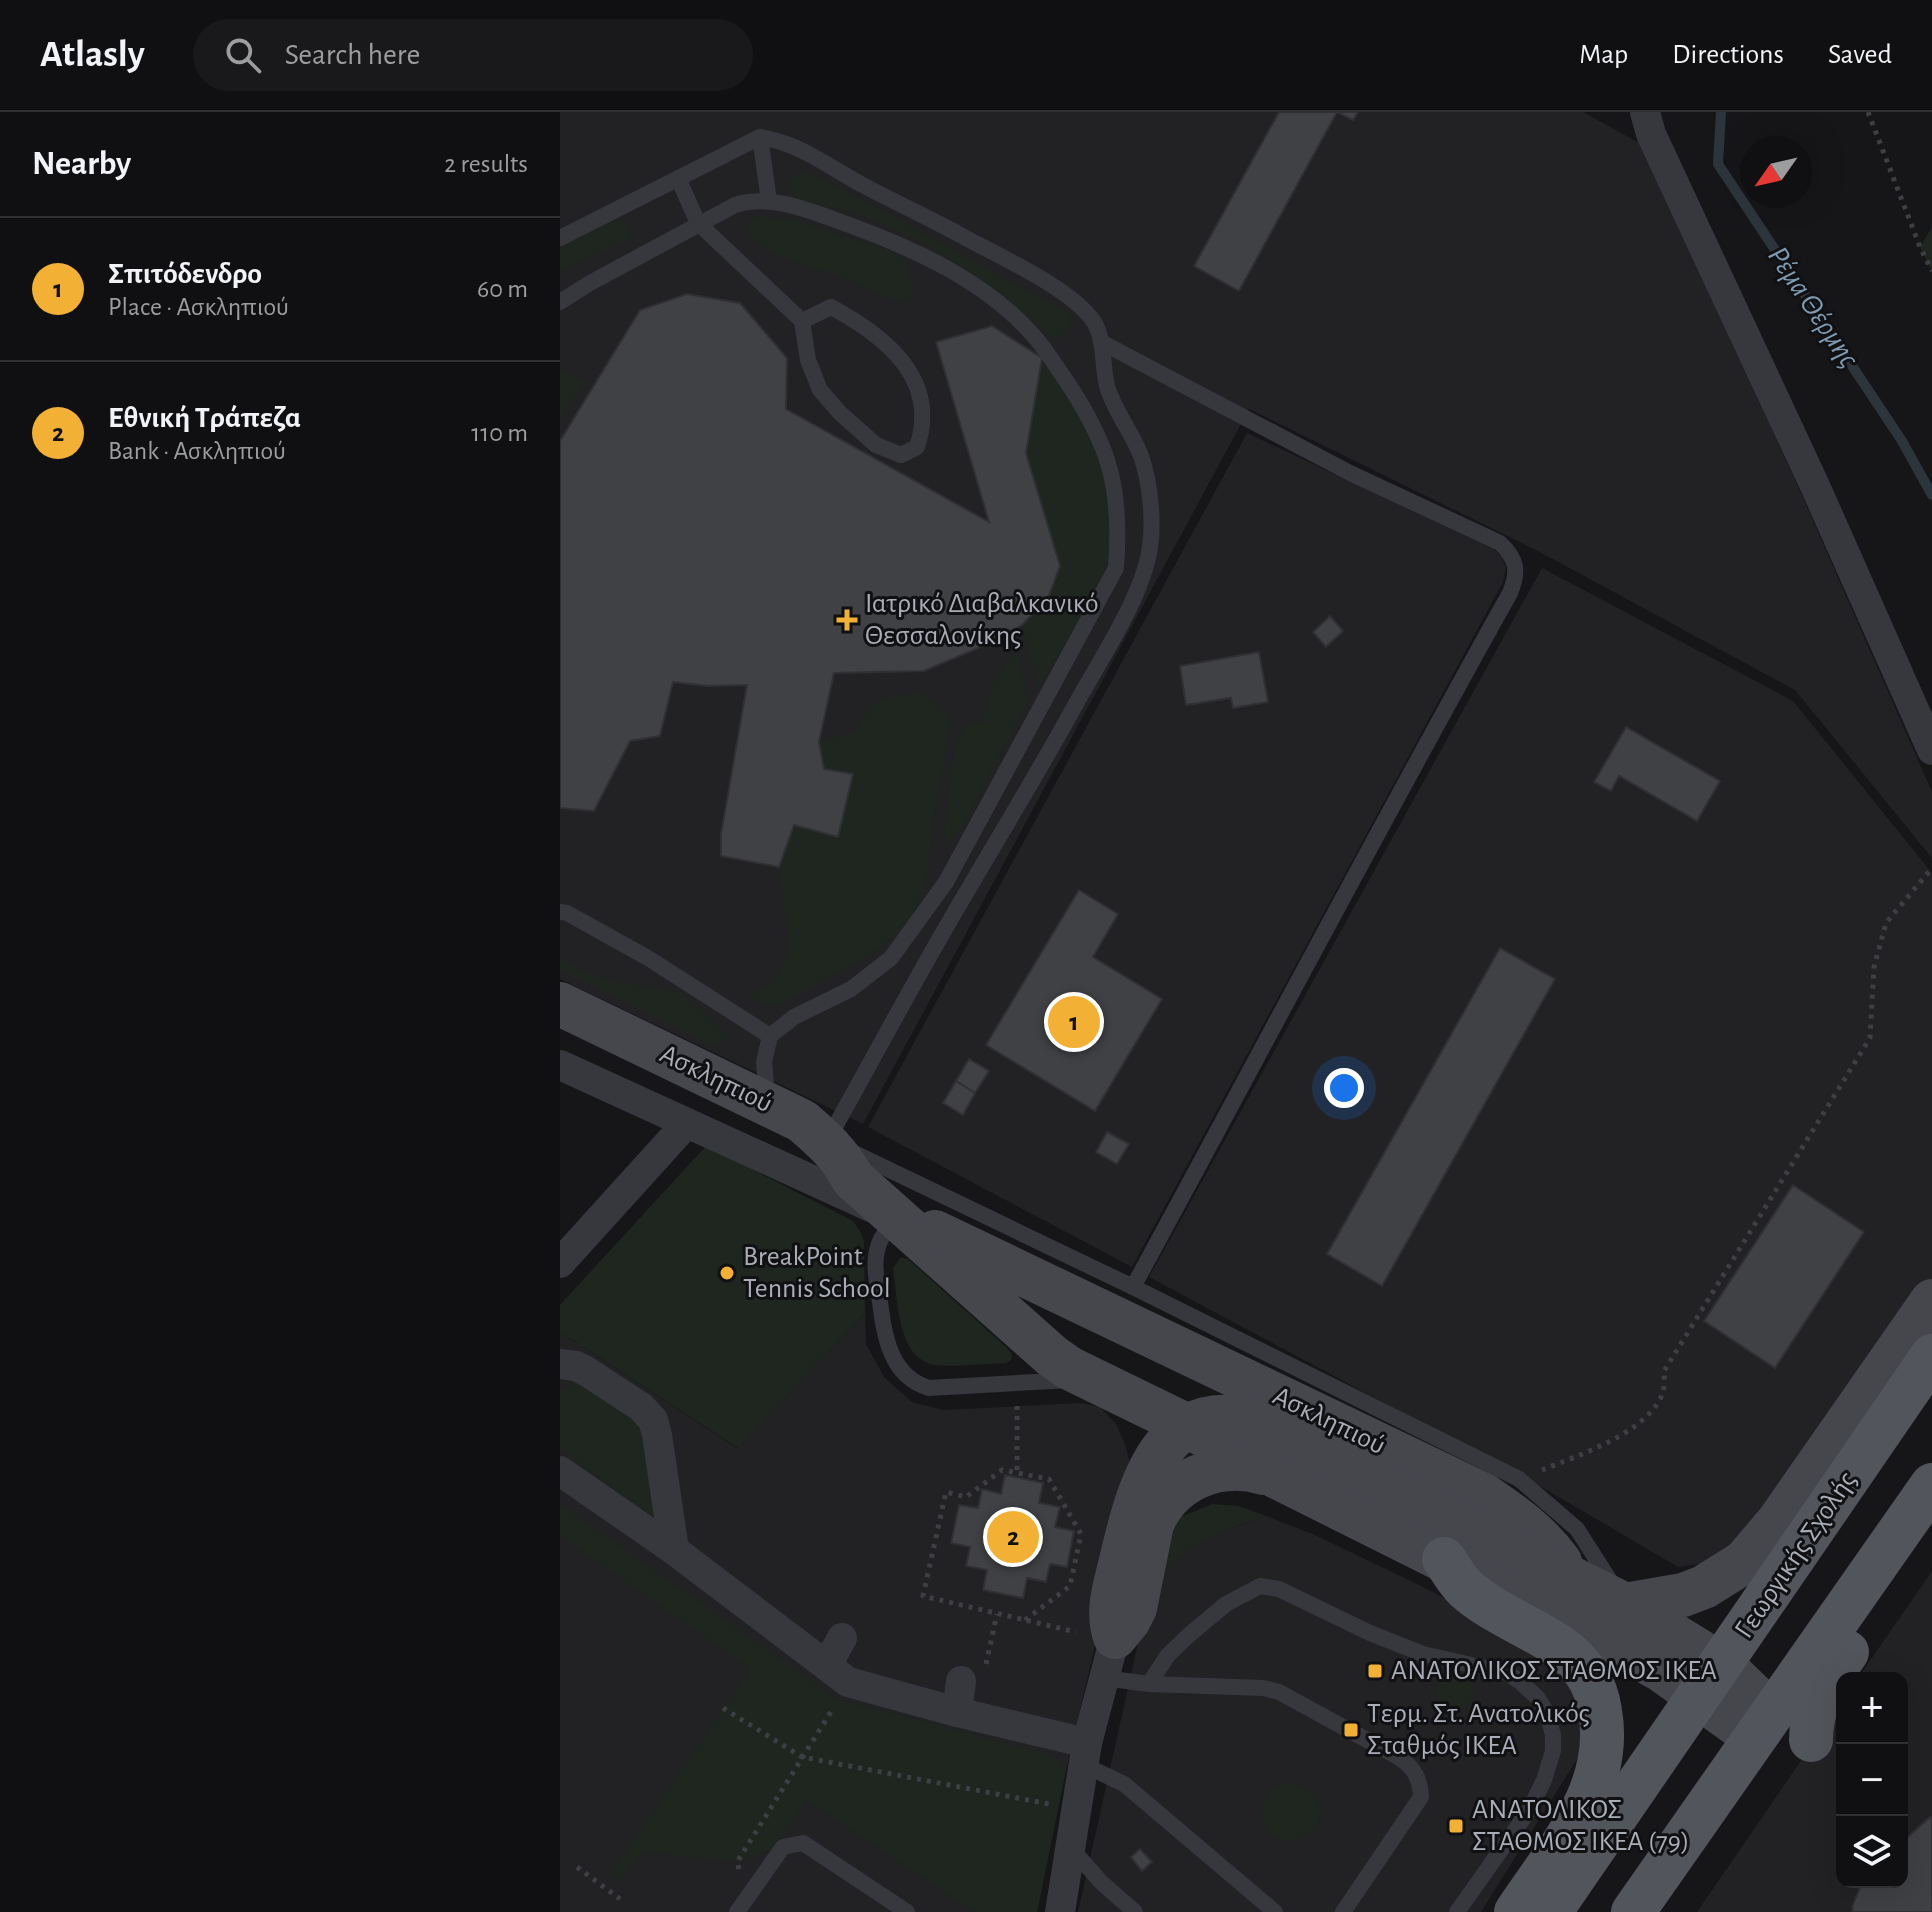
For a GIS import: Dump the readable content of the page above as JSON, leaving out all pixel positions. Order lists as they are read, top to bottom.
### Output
{
  "streets": {
    "main road": ["Γεωργικής Σχολής"],
    "street": ["Ασκληπιού"]
  },
  "crossings": [
    ["Ασκληπιού", "Γεωργικής Σχολής"]
  ],
  "water": ["Ρέμα Θέρμης"],
  "places": {
    "health": ["Ιατρικό Διαβαλκανικό Θεσσαλονίκης"],
    "other": ["BreakPoint Tennis School"],
    "transit": ["ΑΝΑΤΟΛΙΚΟΣ ΣΤΑΘΜΟΣ ΙΚΕΑ", "Τερμ. Στ. Ανατολικός Σταθμός ΙΚΕΑ", "ΑΝΑΤΟΛΙΚΟΣ ΣΤΑΘΜΟΣ ΙΚΕΑ (79)"]
  },
  "north": "bottom left",
  "page": {
    "header": "Atlasly",
    "search": "Search here",
    "nav": ["Map", "Directions", "Saved"],
    "heading": ["Nearby", "2 results"],
    "list": [
      {
        "mark": "1",
        "name": "Σπιτόδενδρο",
        "note": "Place · Ασκληπιού",
        "value": "60 m"
      },
      {
        "mark": "2",
        "name": "Εθνική Τράπεζα",
        "note": "Bank · Ασκληπιού",
        "value": "110 m"
      }
    ],
    "pins": ["1", "2"],
    "map_buttons": ["+", "−"]
  }
}
